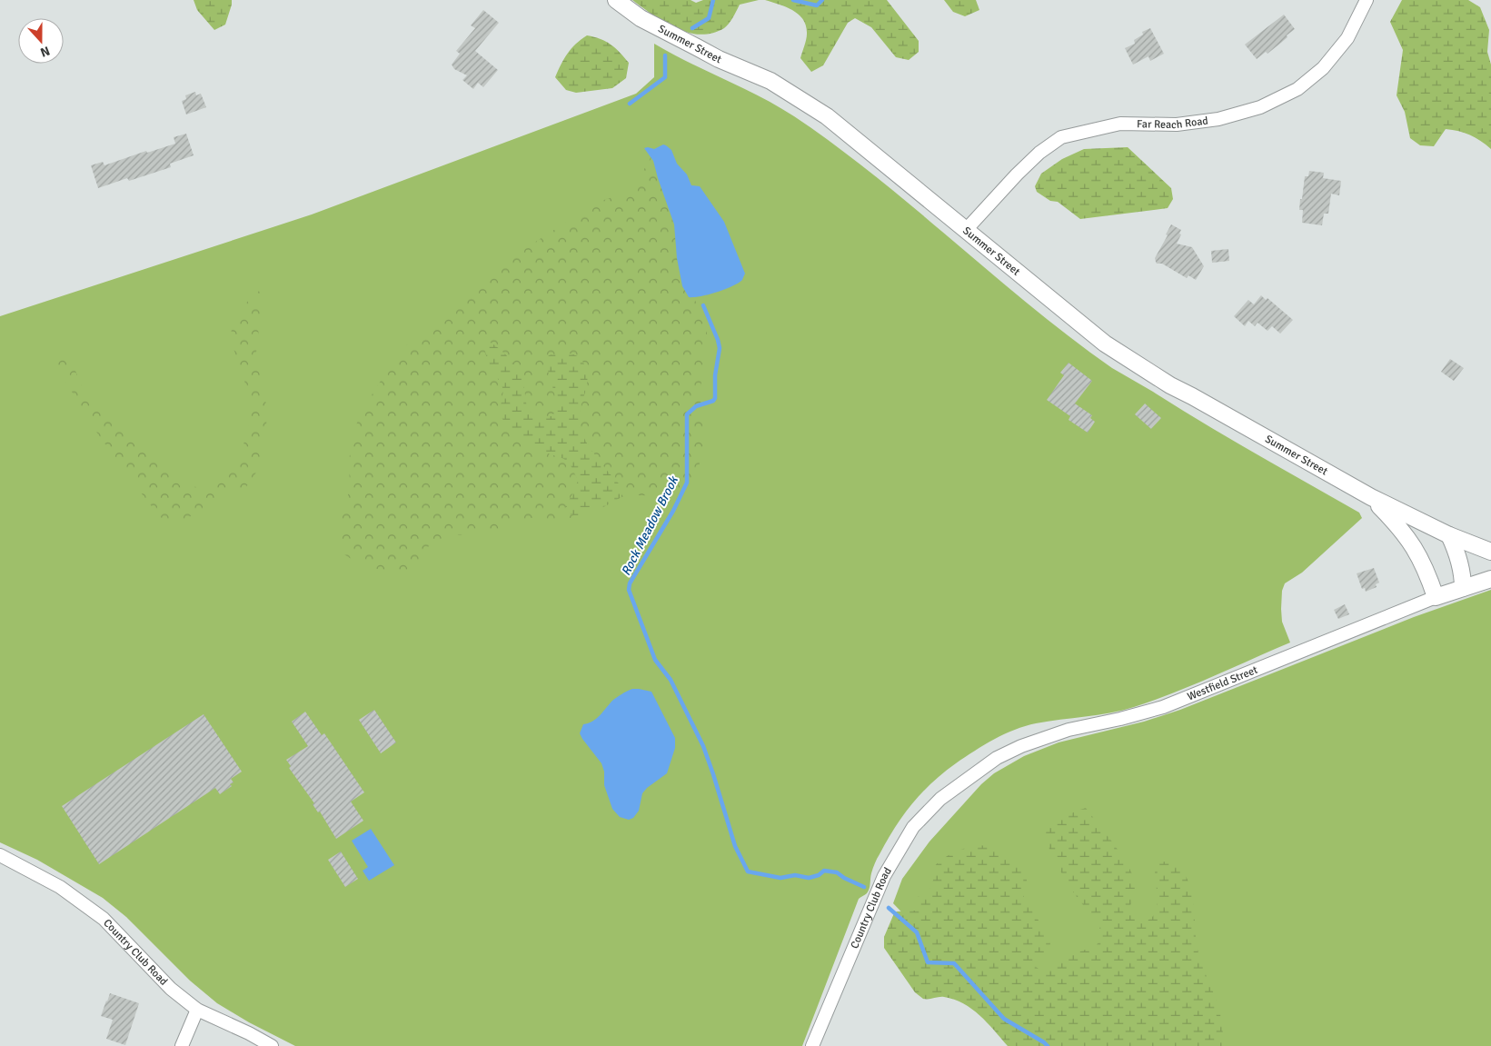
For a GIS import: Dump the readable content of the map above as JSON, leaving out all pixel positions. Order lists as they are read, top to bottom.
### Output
{
  "streets": {
    "main road": ["Summer Street", "Westfield Street"],
    "street": ["Far Reach Road", "Country Club Road"]
  },
  "crossings": [
    ["Summer Street", "Far Reach Road"],
    ["Summer Street", "Westfield Street"],
    ["Westfield Street", "Country Club Road"]
  ],
  "water": ["Rock Meadow Brook"],
  "north": "bottom"
}
